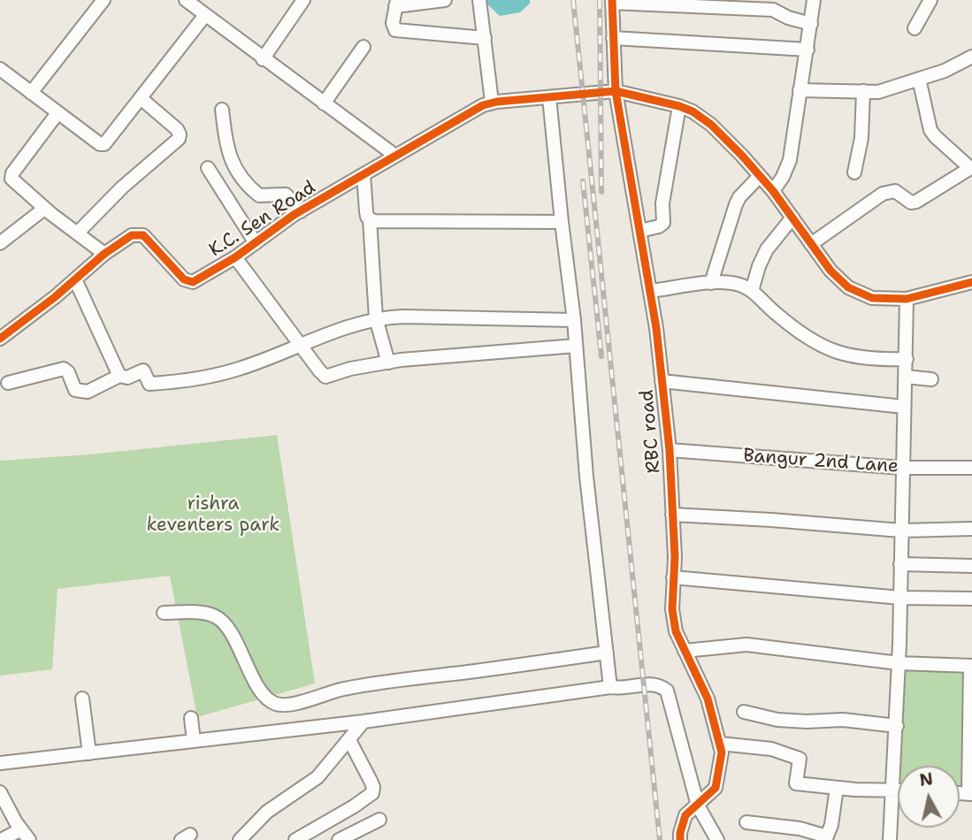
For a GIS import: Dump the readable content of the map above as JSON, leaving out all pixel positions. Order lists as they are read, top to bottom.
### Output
{
  "streets": {
    "street": ["K.C. Sen Road", "RBC road", "Bangur 2nd Lane"]
  },
  "crossings": [
    ["K.C. Sen Road", "RBC road"],
    ["RBC road", "Bangur 2nd Lane"]
  ],
  "parks": ["rishra keventers park"],
  "north": "top"
}
